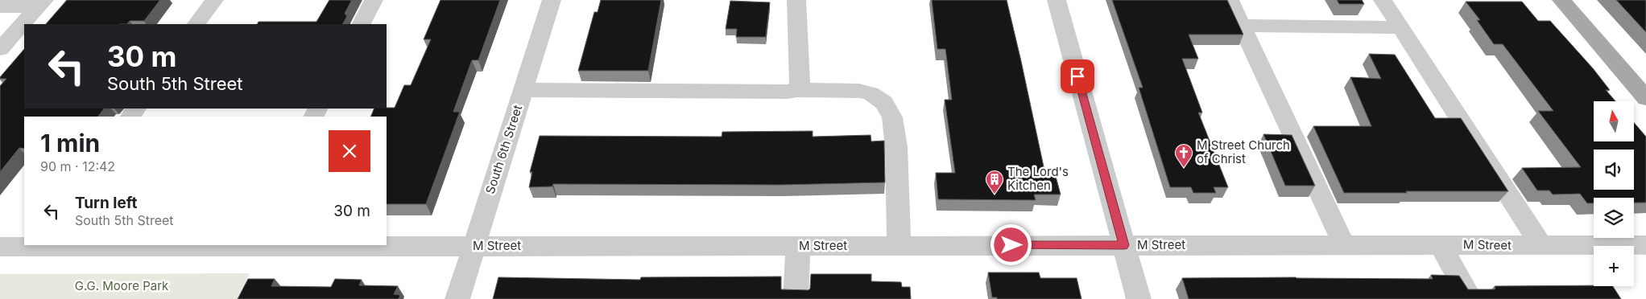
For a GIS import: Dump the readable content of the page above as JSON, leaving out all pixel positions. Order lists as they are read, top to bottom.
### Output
{
  "streets": {
    "street": ["South 6th Street", "M Street"]
  },
  "crossings": [
    ["South 6th Street", "M Street"]
  ],
  "parks": ["G.G. Moore Park"],
  "places": {
    "church": ["M Street Church of Christ"],
    "building": ["The Lord's Kitchen"]
  },
  "north": "top",
  "page": {
    "turn": ["30 m", "South 5th Street"],
    "map_buttons": "+",
    "heading": ["1 min", "90 m · 12:42"],
    "list": [
      {
        "name": "Turn left",
        "note": "South 5th Street",
        "value": "30 m"
      }
    ]
  }
}
